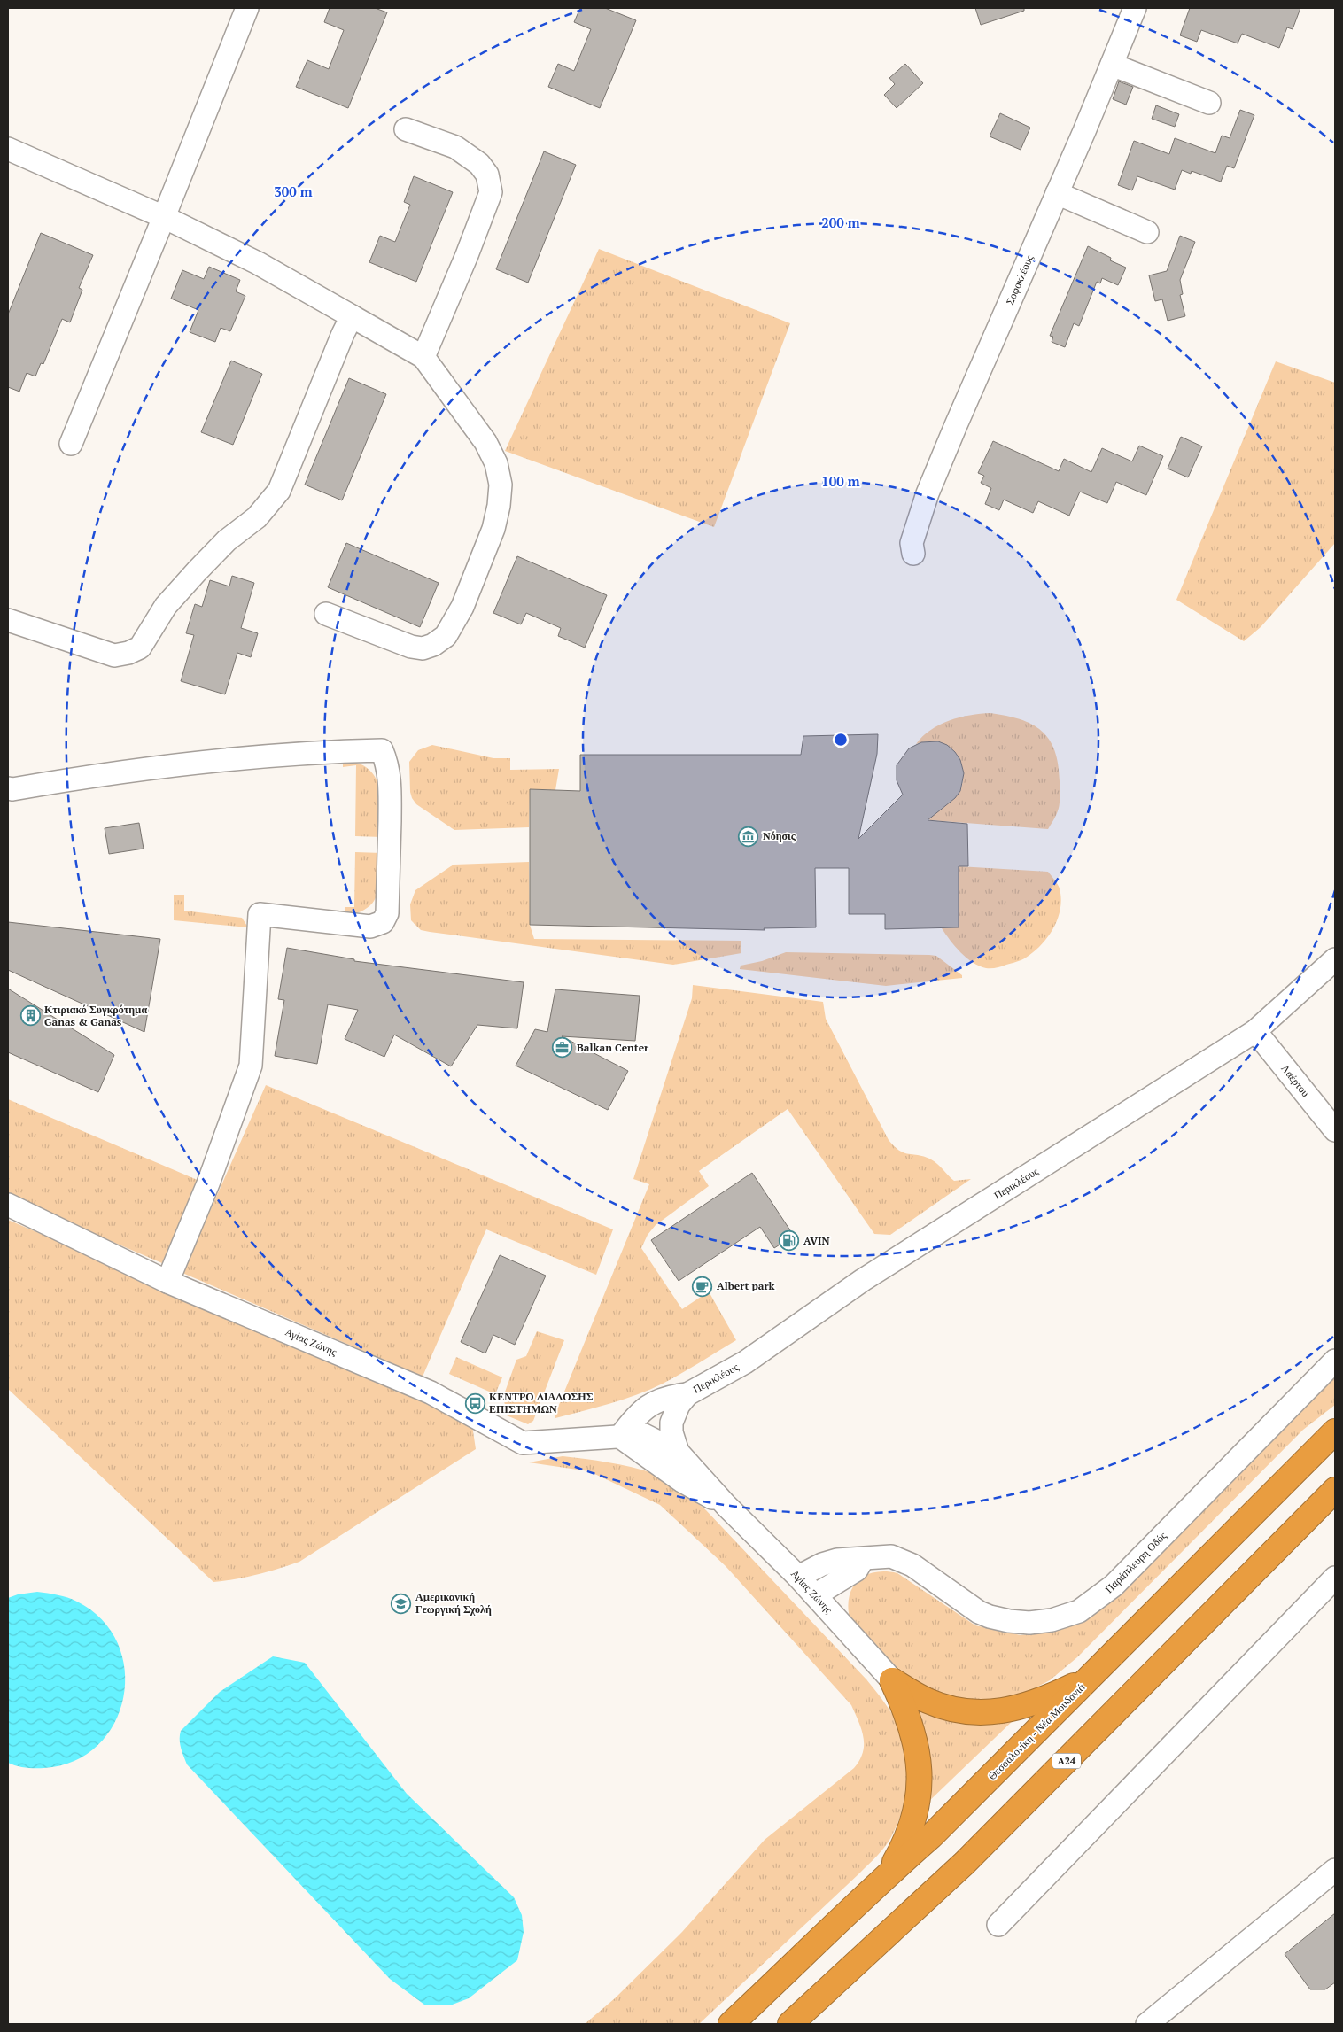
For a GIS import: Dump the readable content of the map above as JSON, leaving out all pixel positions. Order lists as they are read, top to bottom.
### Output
{
  "streets": {
    "highway": ["Θεσσαλονίκη - Νέα Μουδανιά", "Α24"],
    "street": [
      "Σοφοκλέους",
      "Λαέρτου",
      "Περικλέους",
      "Αγίας Ζώνης",
      "Παράπλευρη Οδός"
    ]
  },
  "crossings": [
    ["Λαέρτου", "Περικλέους"],
    ["Περικλέους", "Αγίας Ζώνης"],
    ["Αγίας Ζώνης", "Παράπλευρη Οδός"]
  ],
  "places": {
    "museum": ["Νόησις"],
    "building": ["Κτιριακό Συγκρότημα Ganas & Ganas"],
    "office": ["Balkan Center"],
    "fuel station": ["AVIN"],
    "cafe": ["Albert park"],
    "bus stop": ["ΚΕΝΤΡΟ ΔΙΑΔΟΣΗΣ ΕΠΙΣΤΗΜΩΝ"],
    "school or university": ["Αμερικανική Γεωργική Σχολή"]
  },
  "rings": ["300 m", "200 m", "100 m"]
}
